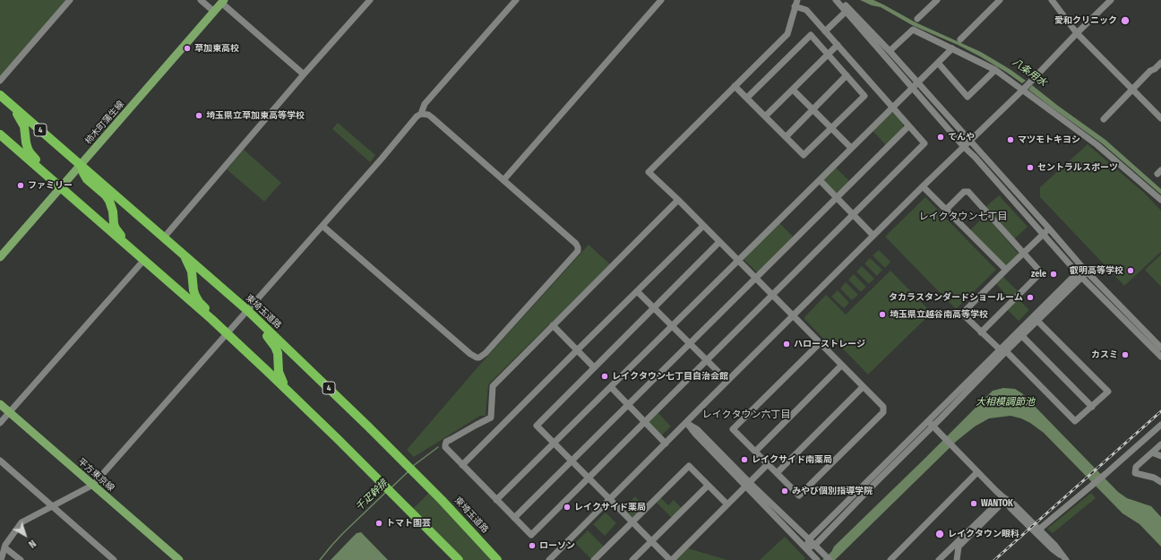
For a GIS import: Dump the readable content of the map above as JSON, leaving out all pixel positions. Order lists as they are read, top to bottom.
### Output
{
  "streets": {
    "highway": ["4", "東埼玉道路"],
    "main road": ["柿木町蒲生線", "平方東京線"]
  },
  "crossings": [
    ["柿木町蒲生線", "4"],
    ["柿木町蒲生線", "東埼玉道路"],
    ["4", "東埼玉道路"]
  ],
  "districts": ["レイクタウン七丁目", "レイクタウン六丁目"],
  "water": ["八条用水", "大相模調節池", "千疋幹排"],
  "places": [
    "愛和クリニック",
    "草加東高校",
    "埼玉県立草加東高等学校",
    "てんや",
    "マツモトキヨシ",
    "セントラルスポーツ",
    "ファミリー",
    "叡明高等学校",
    "zele",
    "タカラスタンダードショールーム",
    "埼玉県立越谷南高等学校",
    "ハローストレージ",
    "カスミ",
    "レイクタウン七丁目自治会館",
    "レイクサイド南薬局",
    "みやび個別指導学院",
    "WANTOK",
    "レイクサイド薬局",
    "トマト園芸",
    "レイクタウン眼科",
    "ローソン"
  ],
  "north": "bottom right"
}
